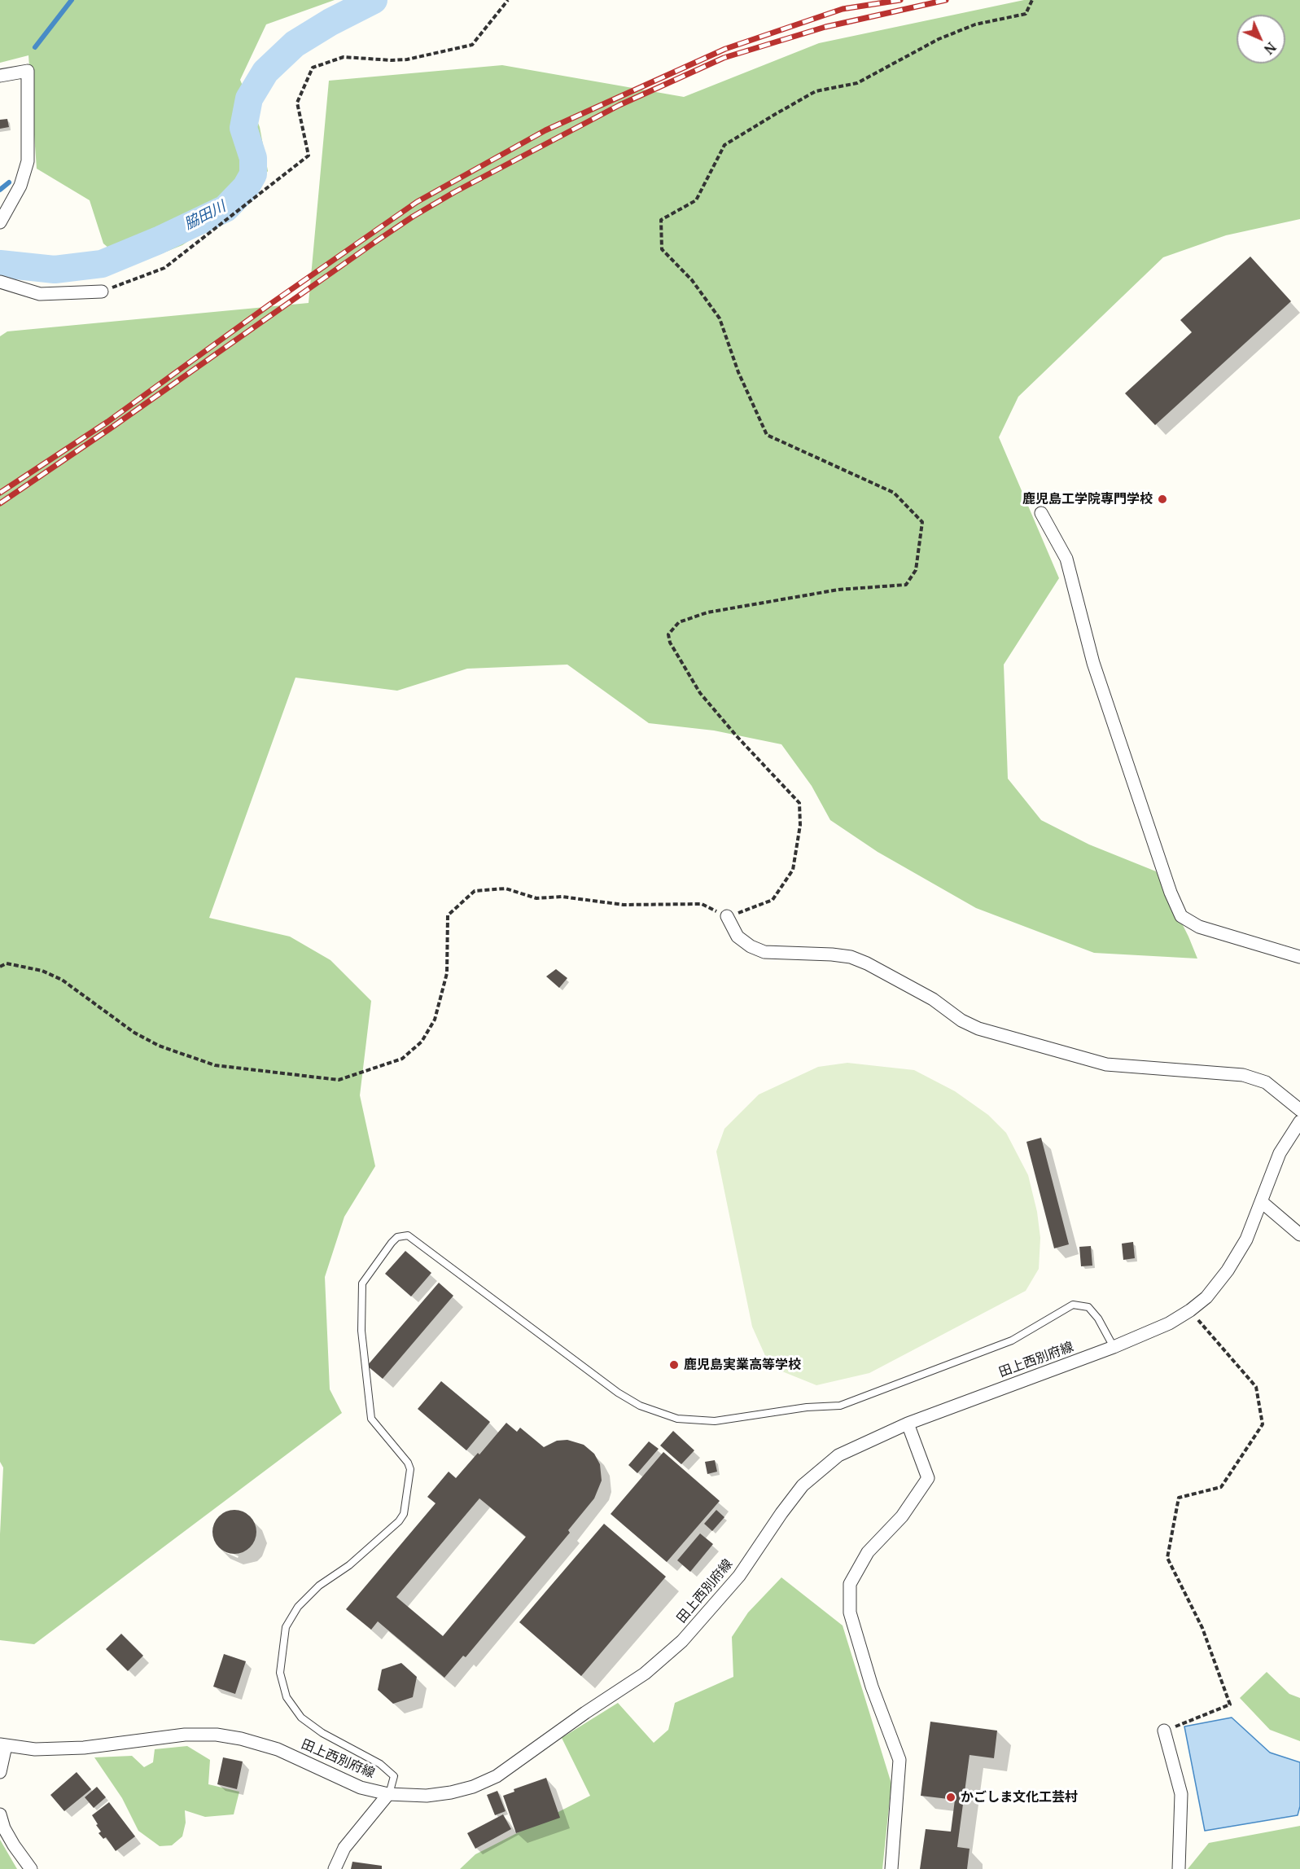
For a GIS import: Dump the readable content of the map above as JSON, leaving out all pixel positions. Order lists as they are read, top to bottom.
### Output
{
  "streets": {
    "street": ["田上西別府線"]
  },
  "water": ["脇田川"],
  "places": ["鹿児島工学院専門学校", "鹿児島実業高等学校", "かごしま文化工芸村"],
  "north": "bottom right"
}
